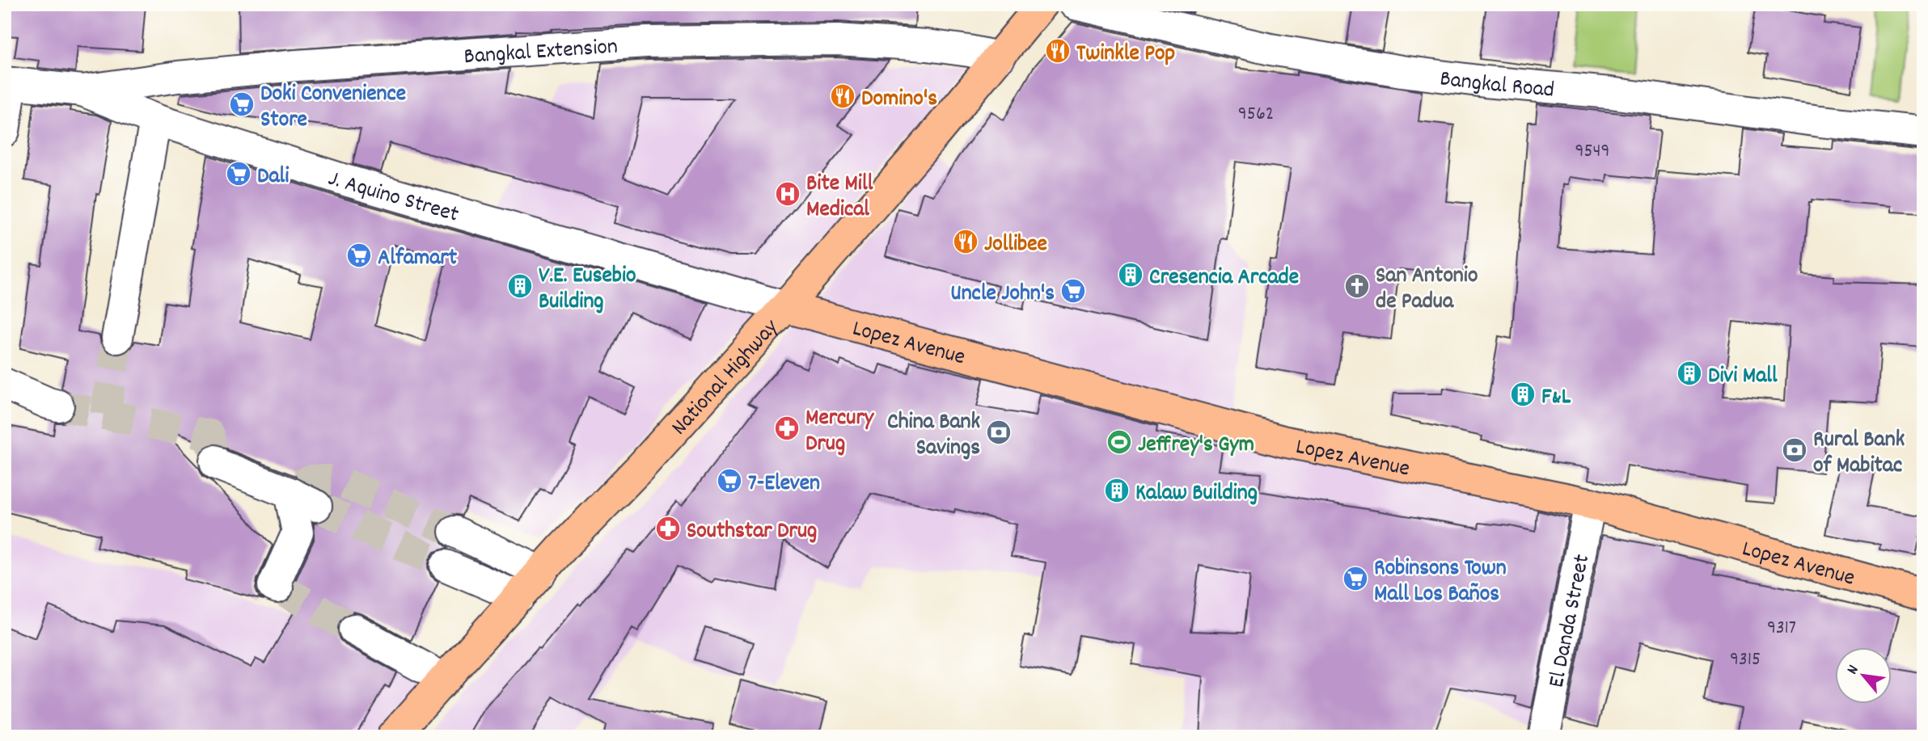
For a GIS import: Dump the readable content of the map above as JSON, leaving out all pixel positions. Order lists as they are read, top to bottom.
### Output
{
  "streets": {
    "main road": ["Lopez Avenue", "National Highway"],
    "street": [
      "Bangkal Extension",
      "Bangkal Road",
      "J. Aquino Street",
      "El Danda Street"
    ]
  },
  "crossings": [
    ["Bangkal Extension", "J. Aquino Street"],
    ["Bangkal Extension", "National Highway"],
    ["J. Aquino Street", "Lopez Avenue"],
    ["J. Aquino Street", "National Highway"],
    ["Lopez Avenue", "National Highway"],
    ["Lopez Avenue", "El Danda Street"]
  ],
  "places": {
    "restaurant": ["Twinkle Pop", "Domino's", "Jollibee"],
    "supermarket": [
      "Doki Convenience Store",
      "Dali",
      "Alfamart",
      "Uncle John's",
      "7-Eleven",
      "Robinsons Town Mall Los Baños"
    ],
    "hospital": ["Bite Mill Medical"],
    "building": [
      "Cresencia Arcade",
      "V.E. Eusebio Building",
      "Divi Mall",
      "F&L",
      "Kalaw Building"
    ],
    "church": ["San Antonio de Padua"],
    "pharmacy": ["Mercury Drug", "Southstar Drug"],
    "bank": ["China Bank Savings", "Rural Bank of Mabitac"],
    "sports": ["Jeffrey's Gym"]
  },
  "house_numbers": [
    "9562",
    "9549",
    "9317",
    "9315"
  ],
  "north": "top left"
}
